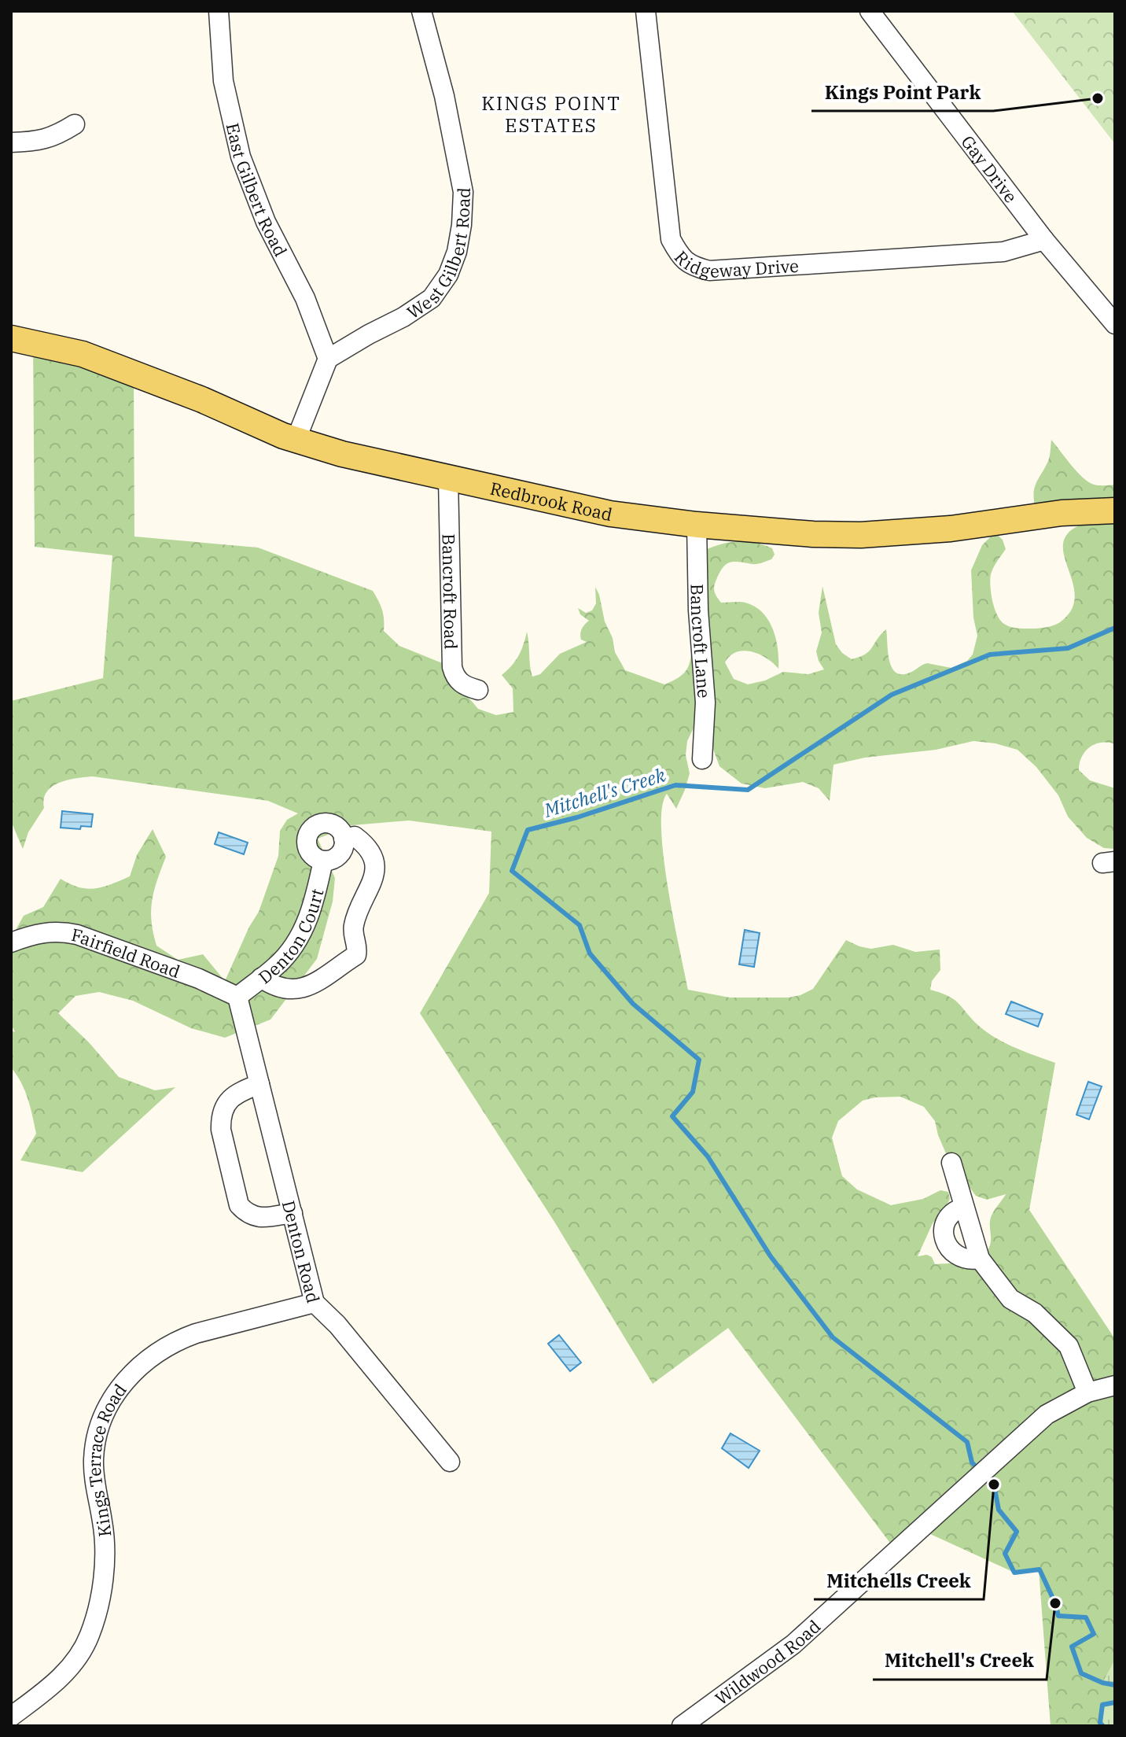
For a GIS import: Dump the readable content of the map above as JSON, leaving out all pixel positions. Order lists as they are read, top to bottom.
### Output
{
  "streets": {
    "main road": ["Redbrook Road"],
    "street": [
      "Gay Drive",
      "East Gilbert Road",
      "West Gilbert Road",
      "Ridgeway Drive",
      "Bancroft Road",
      "Bancroft Lane",
      "Denton Court",
      "Fairfield Road",
      "Denton Road",
      "Kings Terrace Road",
      "Wildwood Road"
    ]
  },
  "crossings": [
    ["Gay Drive", "Ridgeway Drive"],
    ["East Gilbert Road", "West Gilbert Road"],
    ["Redbrook Road", "Bancroft Road"],
    ["Redbrook Road", "Bancroft Lane"],
    ["Denton Court", "Fairfield Road"],
    ["Denton Court", "Denton Road"],
    ["Fairfield Road", "Denton Road"],
    ["Denton Road", "Kings Terrace Road"]
  ],
  "districts": ["KINGS POINT ESTATES"],
  "water": ["Mitchell's Creek"],
  "places": ["Kings Point Park", "Mitchells Creek", "Mitchell's Creek"]
}
